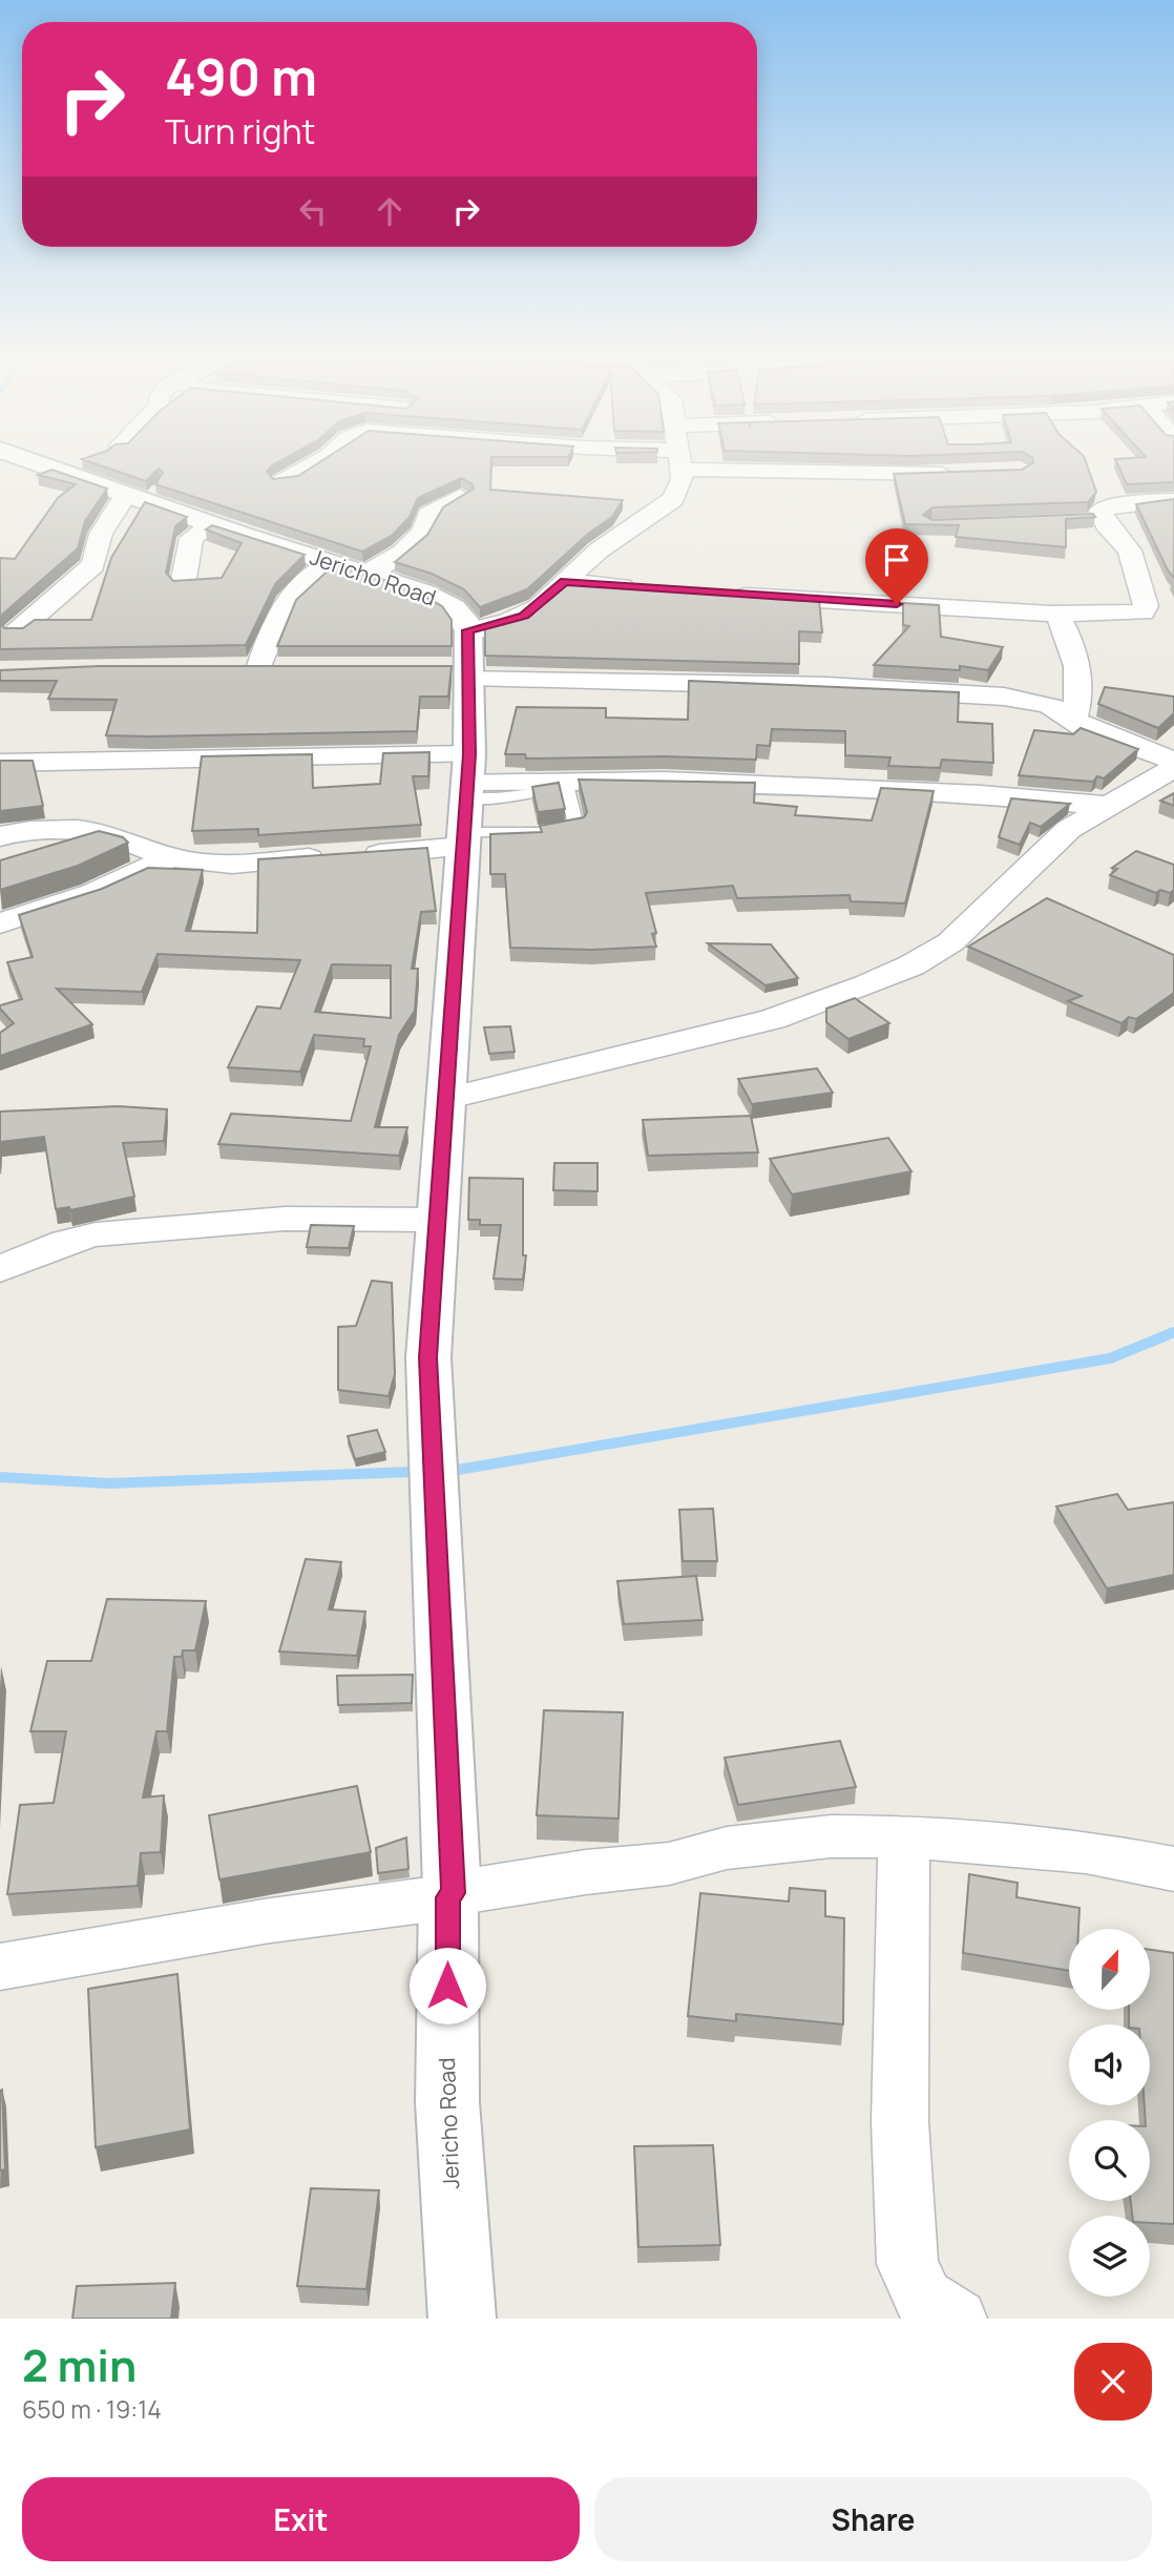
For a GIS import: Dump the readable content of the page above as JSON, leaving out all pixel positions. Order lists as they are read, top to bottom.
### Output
{
  "streets": {
    "street": ["Jericho Road"]
  },
  "north": "top",
  "page": {
    "turn": ["490 m", "Turn right"],
    "heading": ["2 min", "650 m · 19:14"],
    "buttons": ["Exit", "Share"]
  }
}
